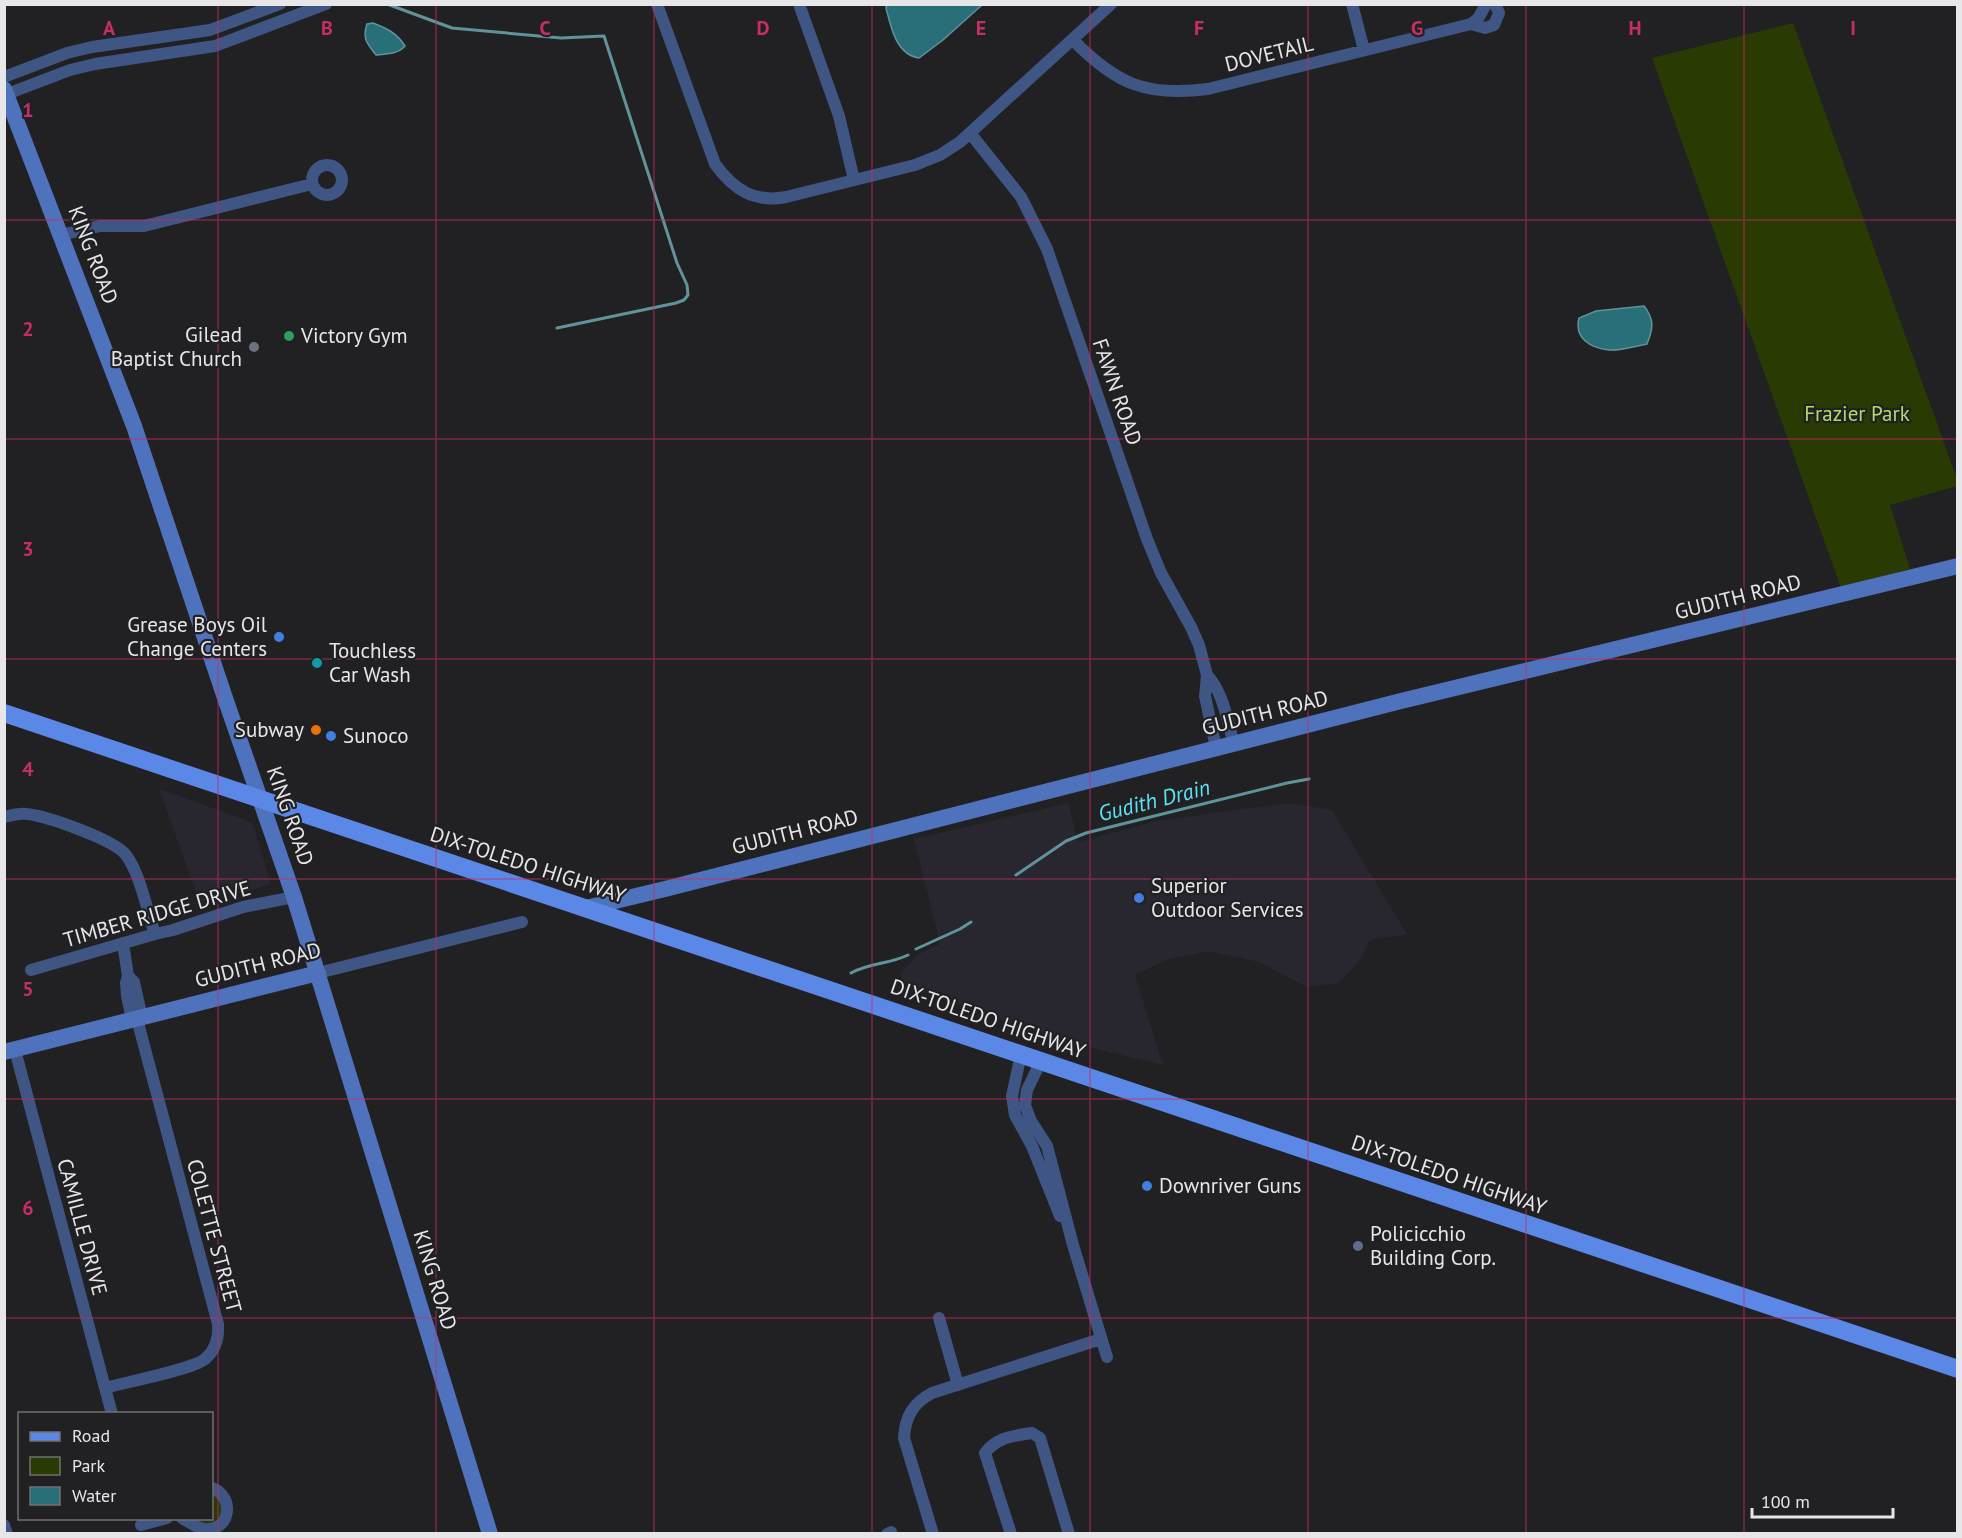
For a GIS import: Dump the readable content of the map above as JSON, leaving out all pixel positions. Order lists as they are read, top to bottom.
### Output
{
  "streets": {
    "main road": ["DIX-TOLEDO HIGHWAY"],
    "street": [
      "DOVETAIL",
      "KING ROAD",
      "FAWN ROAD",
      "GUDITH ROAD",
      "TIMBER RIDGE DRIVE",
      "CAMILLE DRIVE",
      "COLETTE STREET"
    ]
  },
  "crossings": [
    ["KING ROAD", "GUDITH ROAD"],
    ["KING ROAD", "DIX-TOLEDO HIGHWAY"],
    ["KING ROAD", "TIMBER RIDGE DRIVE"],
    ["FAWN ROAD", "GUDITH ROAD"],
    ["GUDITH ROAD", "DIX-TOLEDO HIGHWAY"],
    ["GUDITH ROAD", "CAMILLE DRIVE"],
    ["GUDITH ROAD", "COLETTE STREET"],
    ["TIMBER RIDGE DRIVE", "COLETTE STREET"],
    ["CAMILLE DRIVE", "COLETTE STREET"]
  ],
  "water": ["Gudith Drain"],
  "parks": ["Frazier Park"],
  "places": [
    "Victory Gym",
    "Gilead Baptist Church",
    "Grease Boys Oil Change Centers",
    "Touchless Car Wash",
    "Subway",
    "Sunoco",
    "Superior Outdoor Services",
    "Downriver Guns",
    "Policicchio Building Corp."
  ],
  "legend": ["Road", "Park", "Water"],
  "scale_bar": "100 m",
  "grid": {
    "columns": [
      "A",
      "B",
      "C",
      "D",
      "E",
      "F",
      "G",
      "H",
      "I"
    ],
    "rows": [
      "1",
      "2",
      "3",
      "4",
      "5",
      "6"
    ]
  }
}
